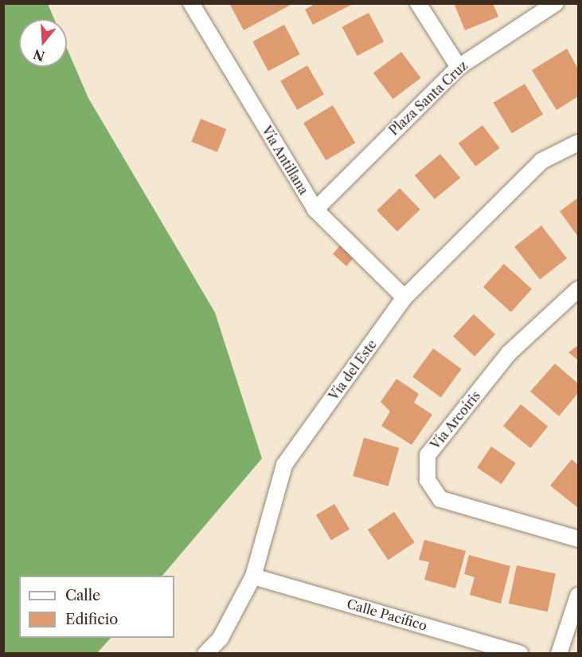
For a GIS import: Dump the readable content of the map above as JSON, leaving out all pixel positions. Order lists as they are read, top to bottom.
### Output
{
  "streets": {
    "street": [
      "Plaza Santa Cruz",
      "Vía Antillana",
      "Vía del Este",
      "Vía Arcoíris",
      "Calle Pacífico"
    ]
  },
  "crossings": [
    ["Plaza Santa Cruz", "Vía Antillana"],
    ["Vía Antillana", "Vía del Este"],
    ["Vía del Este", "Calle Pacífico"]
  ],
  "legend": ["Calle", "Edificio"],
  "north": "bottom"
}
